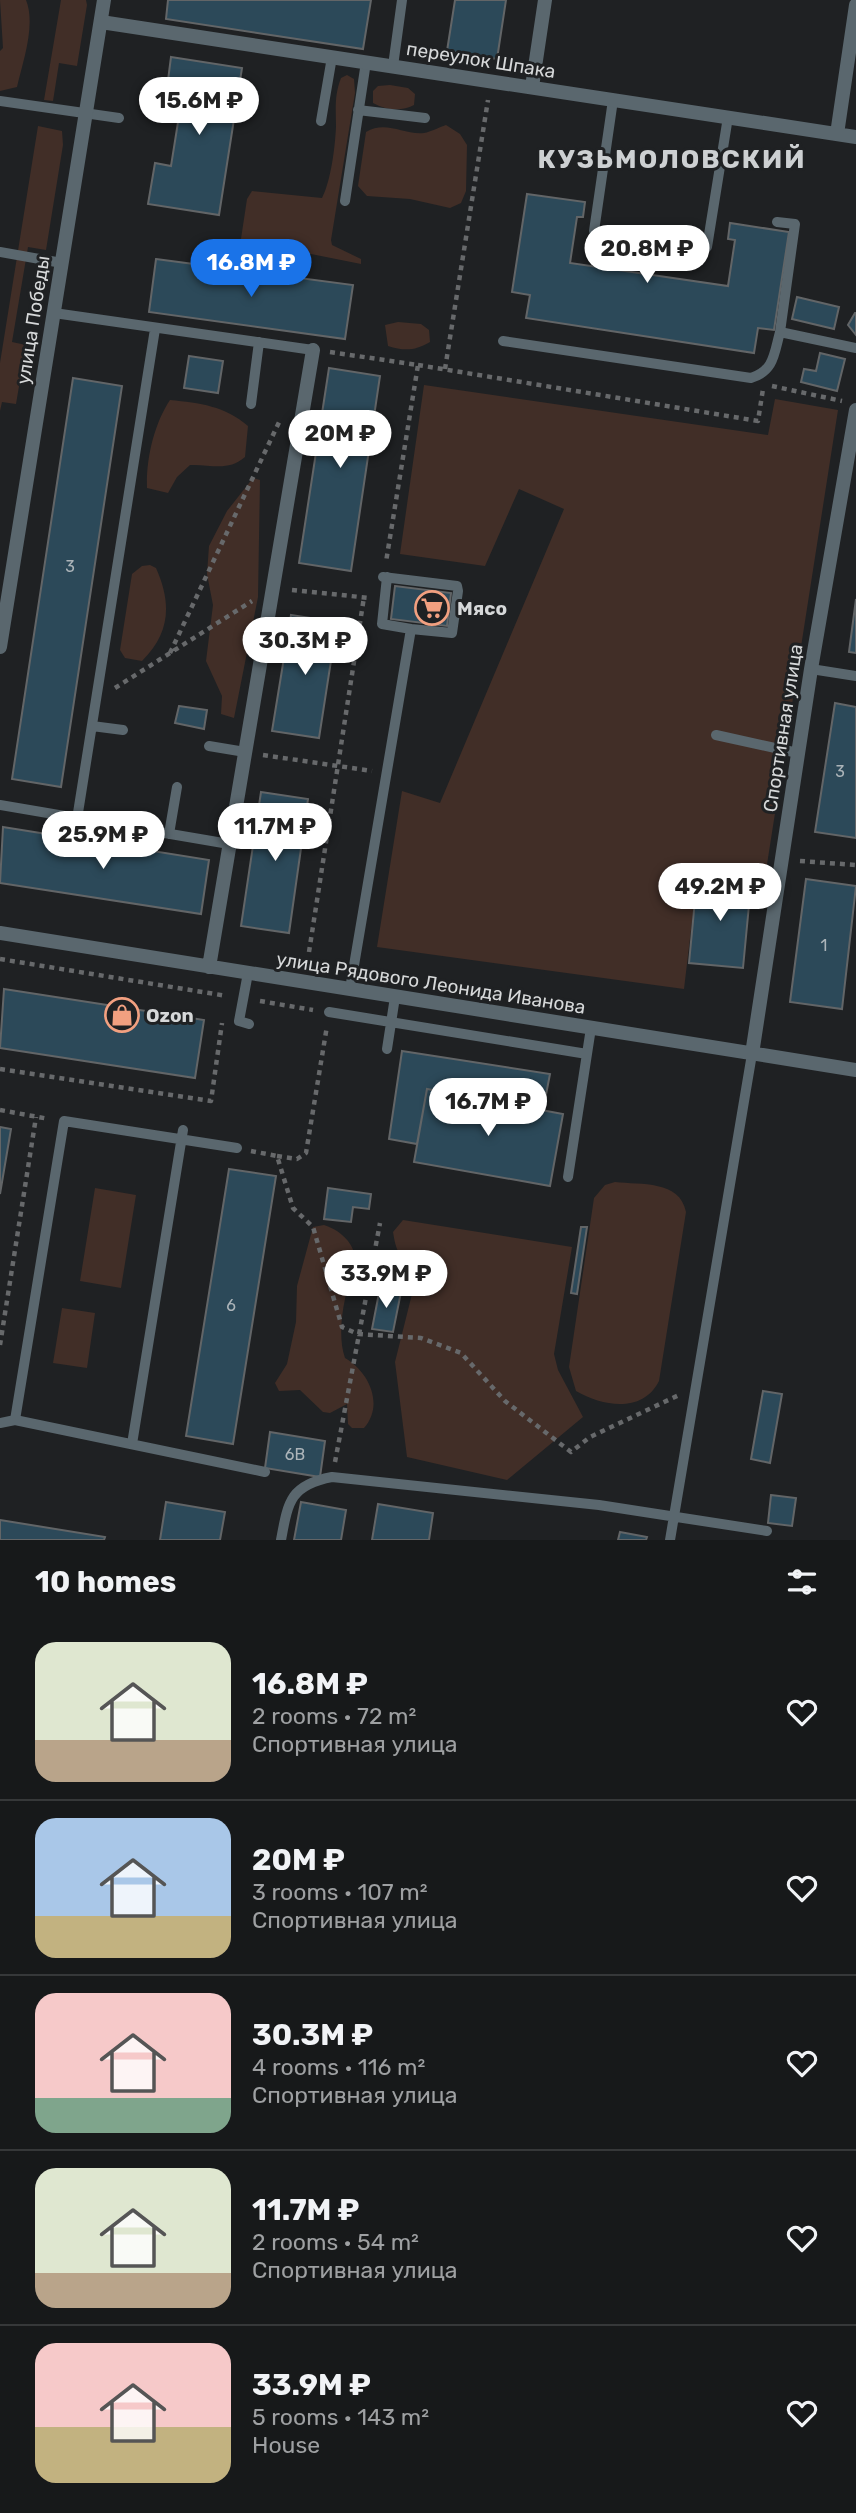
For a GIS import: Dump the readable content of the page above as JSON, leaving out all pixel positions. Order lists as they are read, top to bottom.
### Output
{
  "streets": {
    "street": [
      "переулок Шпака",
      "улица Победы",
      "Спортивная улица",
      "улица Рядового Леонида Иванова"
    ]
  },
  "crossings": [
    ["переулок Шпака", "улица Победы"],
    ["Спортивная улица", "улица Рядового Леонида Иванова"]
  ],
  "districts": ["КУЗЬМОЛОВСКИЙ"],
  "places": {
    "supermarket": ["Мясо"],
    "shop": ["Ozon"]
  },
  "house_numbers": [
    "3",
    "3",
    "1",
    "6",
    "6В"
  ],
  "page": {
    "price": [
      "15.6M ₽",
      "20.8M ₽",
      "16.8M ₽",
      "20M ₽",
      "30.3M ₽",
      "11.7M ₽",
      "25.9M ₽",
      "49.2M ₽",
      "16.7M ₽",
      "33.9M ₽"
    ],
    "heading": "10 homes",
    "list": [
      {
        "name": "16.8M ₽",
        "note": "2 rooms · 72 m² · Спортивная улица"
      },
      {
        "name": "20M ₽",
        "note": "3 rooms · 107 m² · Спортивная улица"
      },
      {
        "name": "30.3M ₽",
        "note": "4 rooms · 116 m² · Спортивная улица"
      },
      {
        "name": "11.7M ₽",
        "note": "2 rooms · 54 m² · Спортивная улица"
      },
      {
        "name": "33.9M ₽",
        "note": "5 rooms · 143 m² · House"
      }
    ]
  }
}
